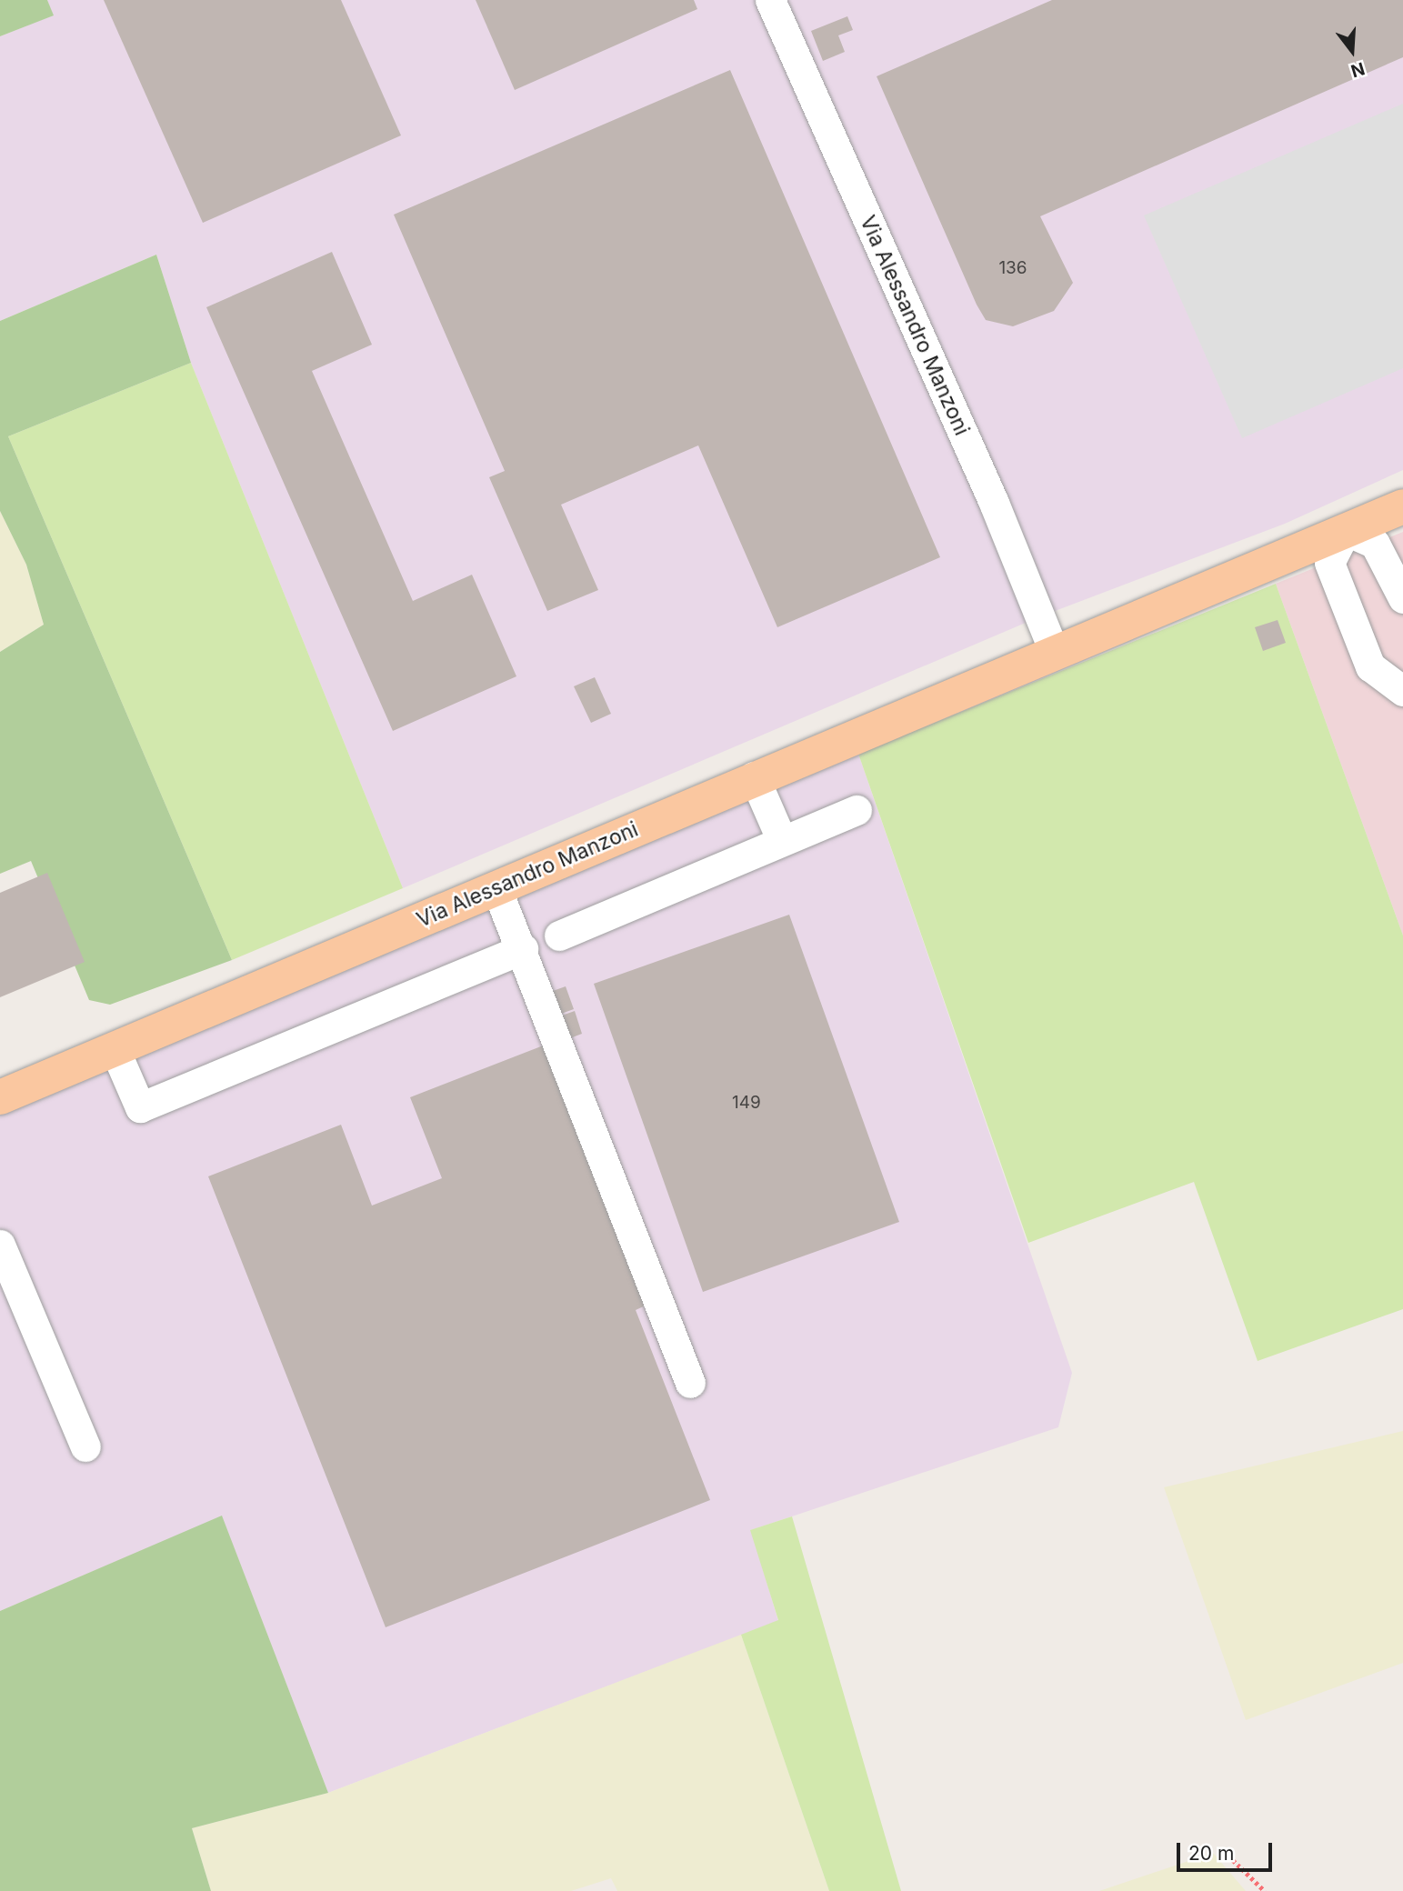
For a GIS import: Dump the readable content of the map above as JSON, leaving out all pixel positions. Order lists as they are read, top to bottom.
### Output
{
  "streets": {
    "main road": ["Via Alessandro Manzoni"]
  },
  "house_numbers": ["136", "149"],
  "scale_bar": "20 m",
  "north": "bottom"
}
